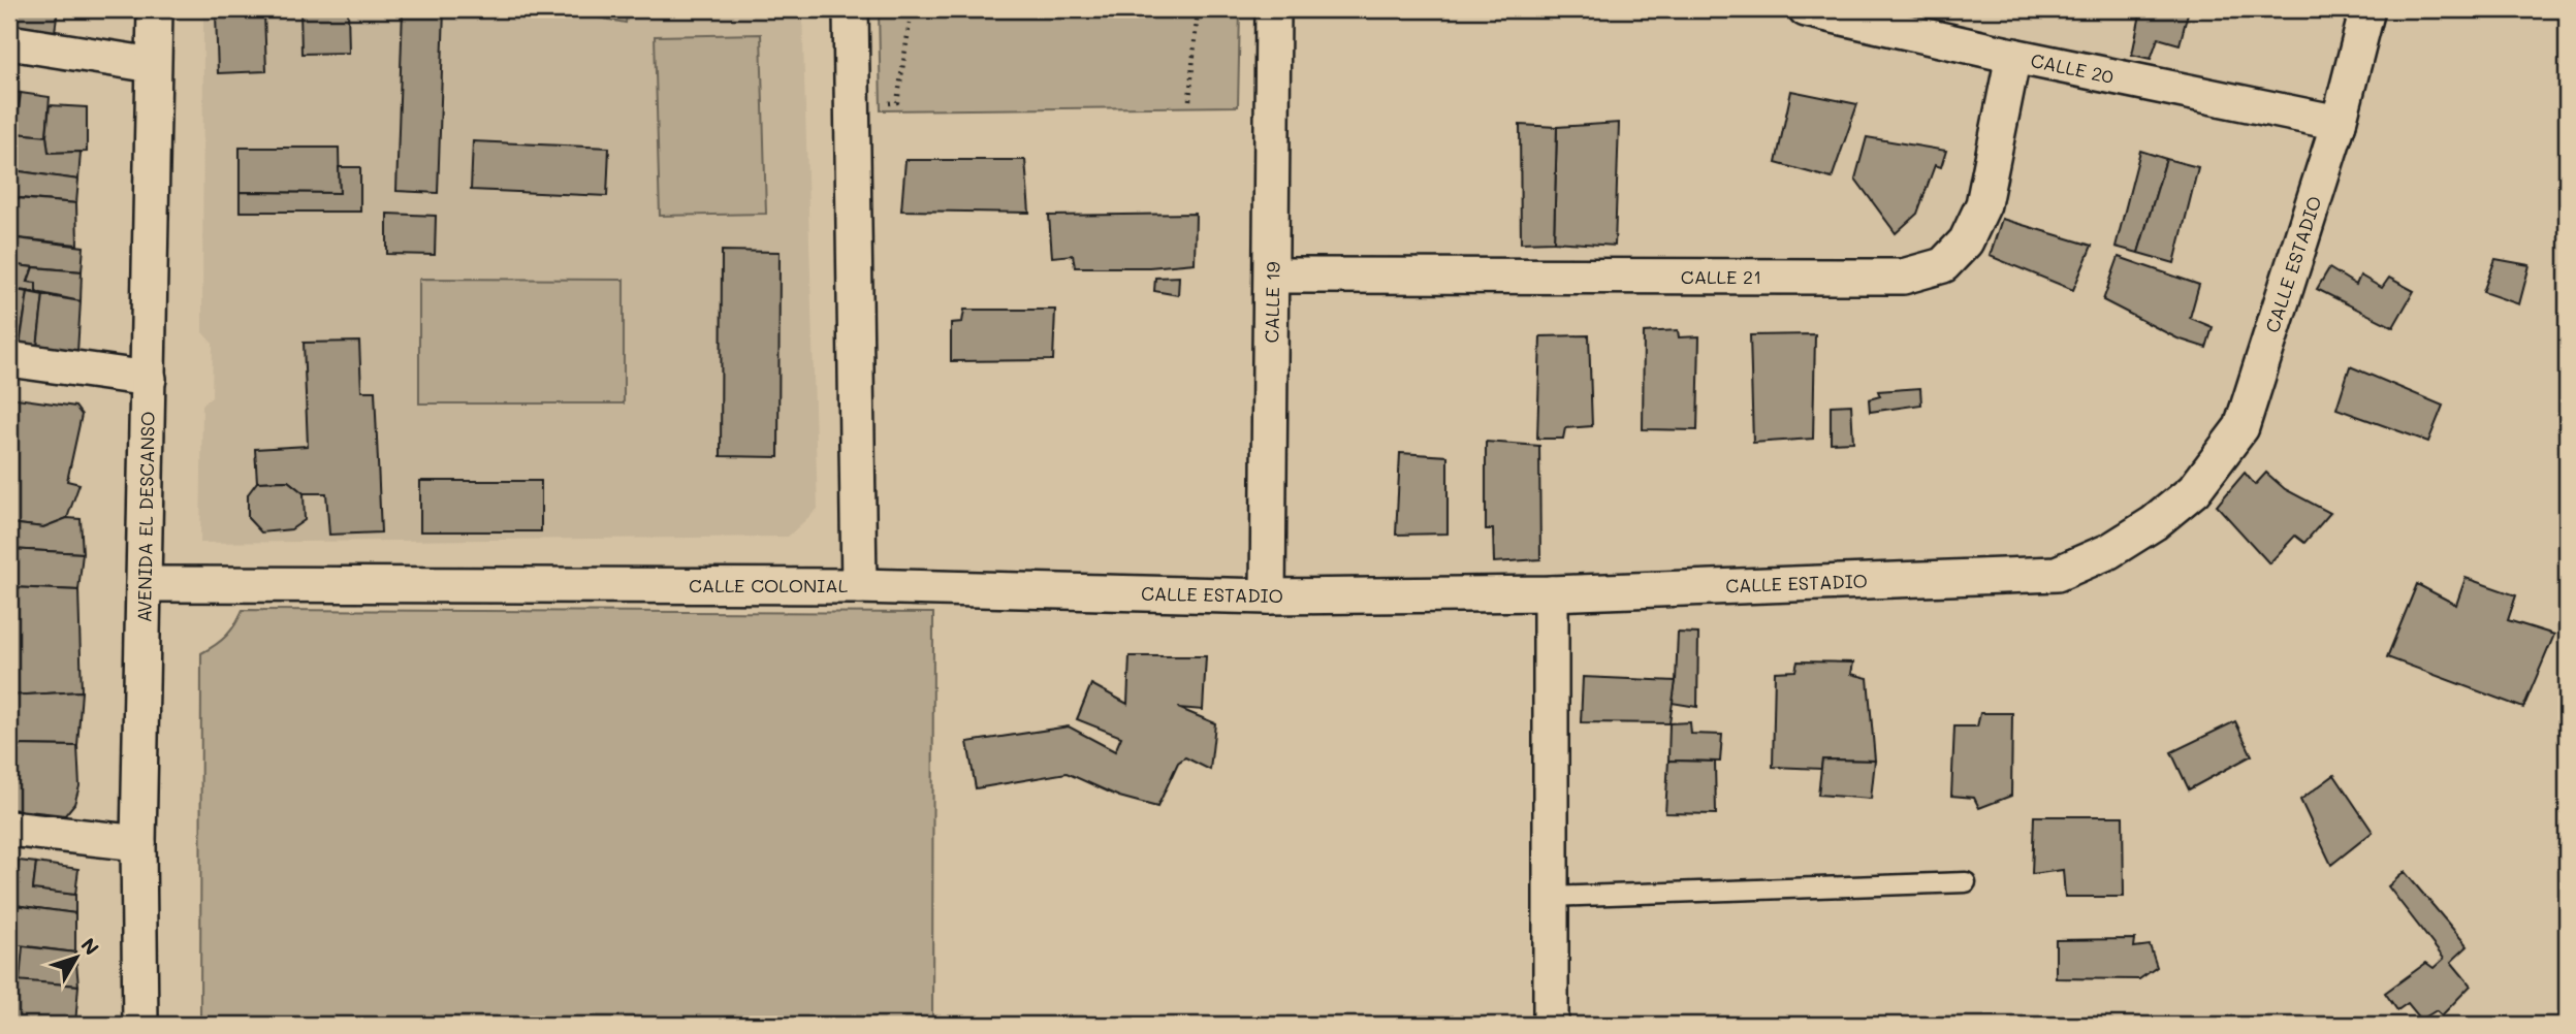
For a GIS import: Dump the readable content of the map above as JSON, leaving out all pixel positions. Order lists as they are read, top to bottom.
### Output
{
  "streets": {
    "street": [
      "CALLE 20",
      "CALLE ESTADIO",
      "CALLE 21",
      "CALLE 19",
      "AVENIDA EL DESCANSO",
      "CALLE COLONIAL"
    ]
  },
  "crossings": [
    ["CALLE 20", "CALLE ESTADIO"],
    ["CALLE 20", "CALLE 21"],
    ["CALLE ESTADIO", "CALLE 19"],
    ["CALLE ESTADIO", "CALLE COLONIAL"],
    ["CALLE 21", "CALLE 19"],
    ["AVENIDA EL DESCANSO", "CALLE COLONIAL"]
  ],
  "north": "top right"
}
